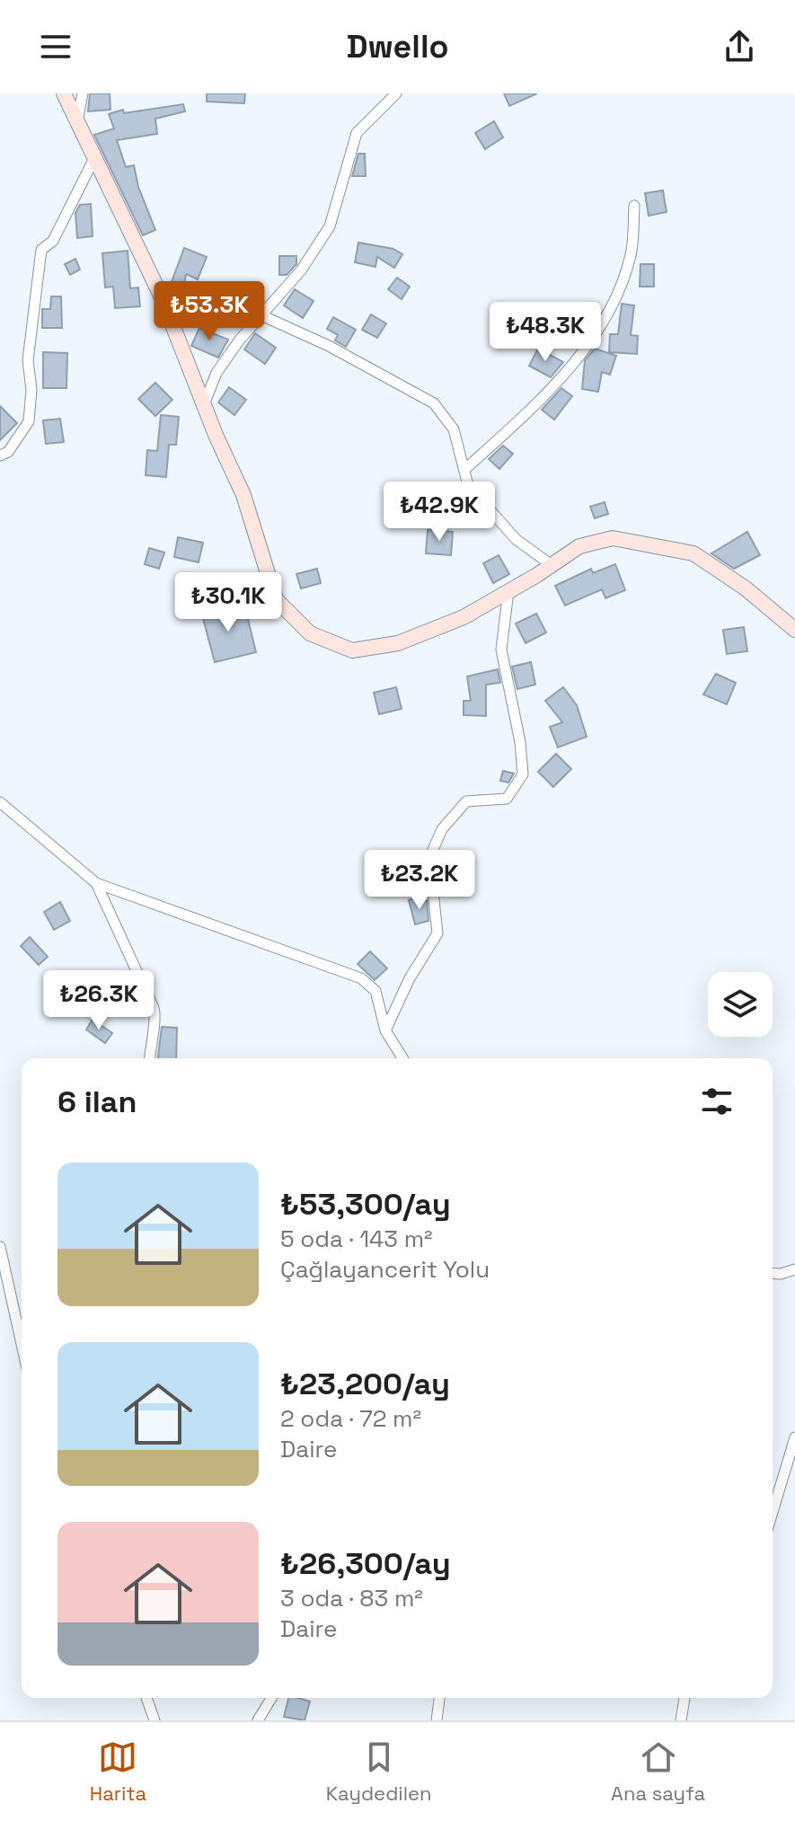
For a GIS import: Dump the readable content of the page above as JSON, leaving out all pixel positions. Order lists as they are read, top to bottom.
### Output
{
  "page": {
    "header": "Dwello",
    "price": [
      "₺53.3K",
      "₺48.3K",
      "₺42.9K",
      "₺30.1K",
      "₺23.2K",
      "₺26.3K"
    ],
    "heading": "6 ilan",
    "list": [
      {
        "name": "₺53,300/ay",
        "note": "5 oda · 143 m² · Çağlayancerit Yolu"
      },
      {
        "name": "₺23,200/ay",
        "note": "2 oda · 72 m² · Daire"
      },
      {
        "name": "₺26,300/ay",
        "note": "3 oda · 83 m² · Daire"
      }
    ],
    "tabs": ["Harita", "Kaydedilen", "Ana sayfa"]
  }
}
